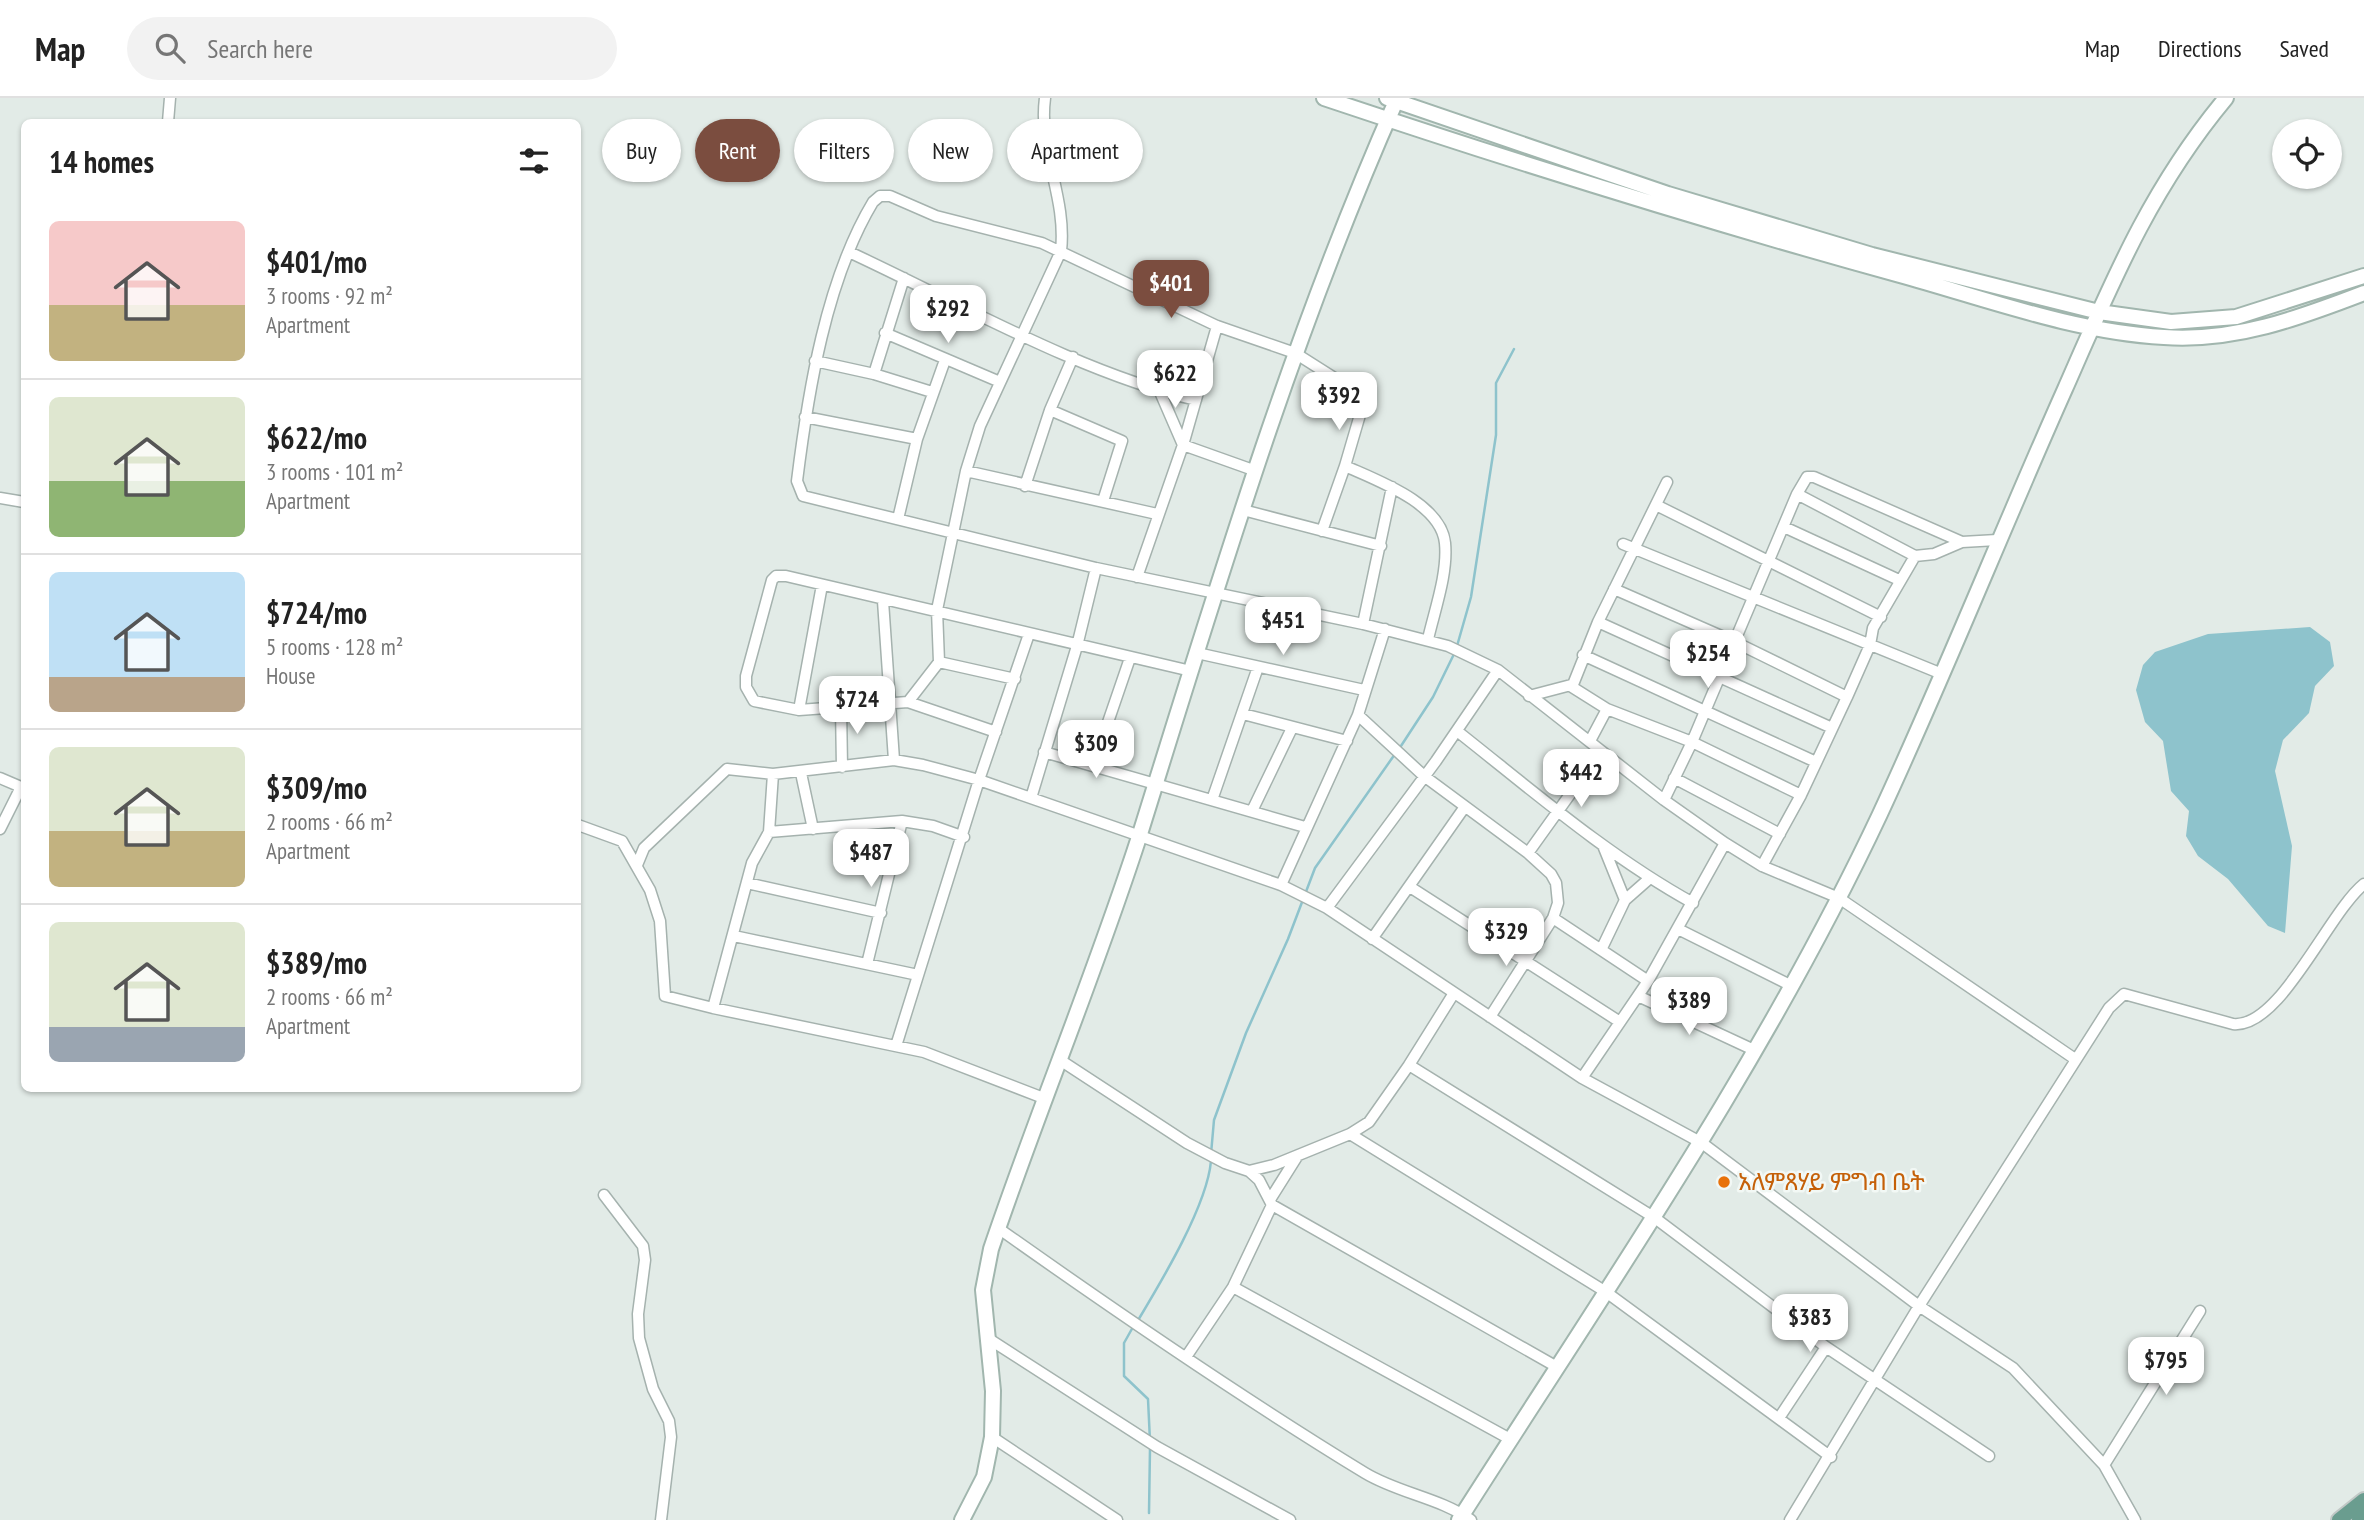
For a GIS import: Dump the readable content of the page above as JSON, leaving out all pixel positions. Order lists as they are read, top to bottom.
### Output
{
  "places": ["አለምጸሃይ ምግብ ቤት"],
  "page": {
    "header": "Map",
    "search": "Search here",
    "nav": ["Map", "Directions", "Saved"],
    "chip": [
      "Buy",
      "Rent",
      "Filters",
      "New",
      "Apartment"
    ],
    "heading": "14 homes",
    "list": [
      {
        "name": "$401/mo",
        "note": "3 rooms · 92 m² · Apartment"
      },
      {
        "name": "$622/mo",
        "note": "3 rooms · 101 m² · Apartment"
      },
      {
        "name": "$724/mo",
        "note": "5 rooms · 128 m² · House"
      },
      {
        "name": "$309/mo",
        "note": "2 rooms · 66 m² · Apartment"
      },
      {
        "name": "$389/mo",
        "note": "2 rooms · 66 m² · Apartment"
      }
    ],
    "price": [
      "$401",
      "$292",
      "$622",
      "$392",
      "$451",
      "$254",
      "$724",
      "$309",
      "$442",
      "$487",
      "$329",
      "$389",
      "$383",
      "$795"
    ]
  }
}
